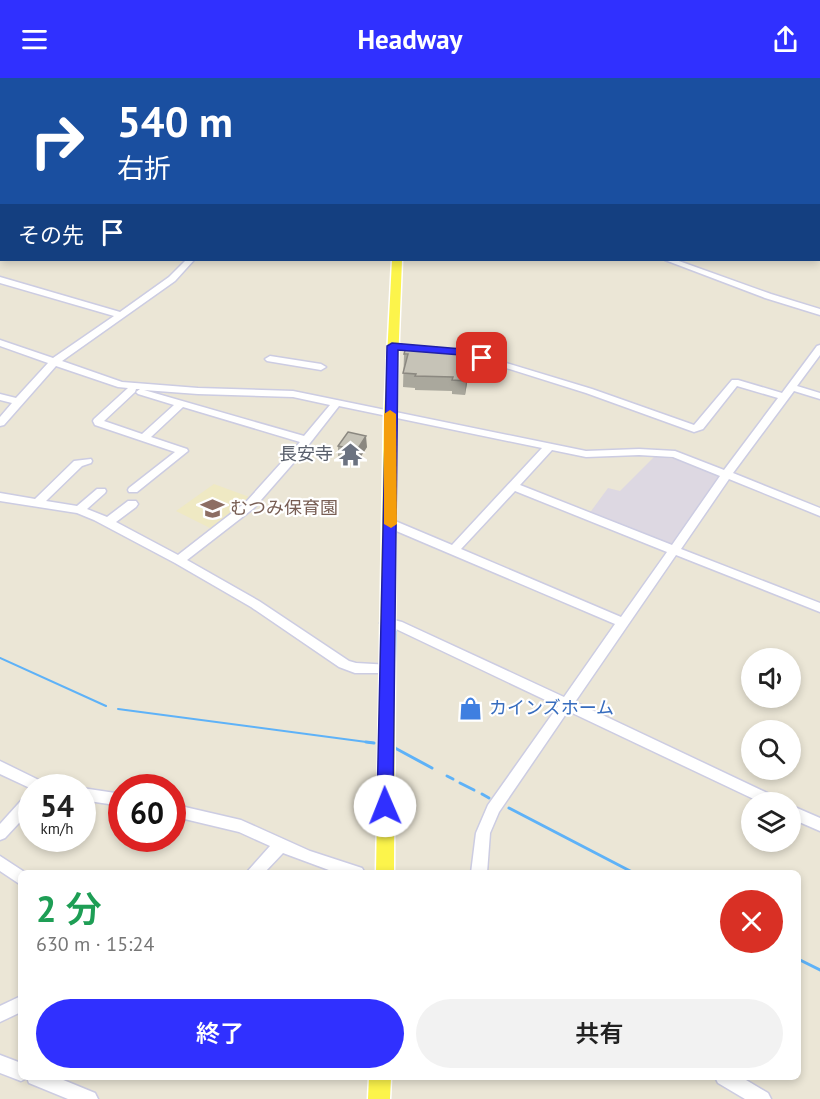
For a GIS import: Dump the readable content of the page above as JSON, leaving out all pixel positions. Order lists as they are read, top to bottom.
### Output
{
  "places": {
    "temple": ["長安寺"],
    "school or university": ["むつみ保育園"],
    "shop": ["カインズホーム"]
  },
  "page": {
    "header": "Headway",
    "turn": ["540 m", "右折"],
    "then": "その先",
    "speed": "54 km/h",
    "limit": "60",
    "heading": ["2 分", "630 m · 15:24"],
    "buttons": ["終了", "共有"]
  }
}
